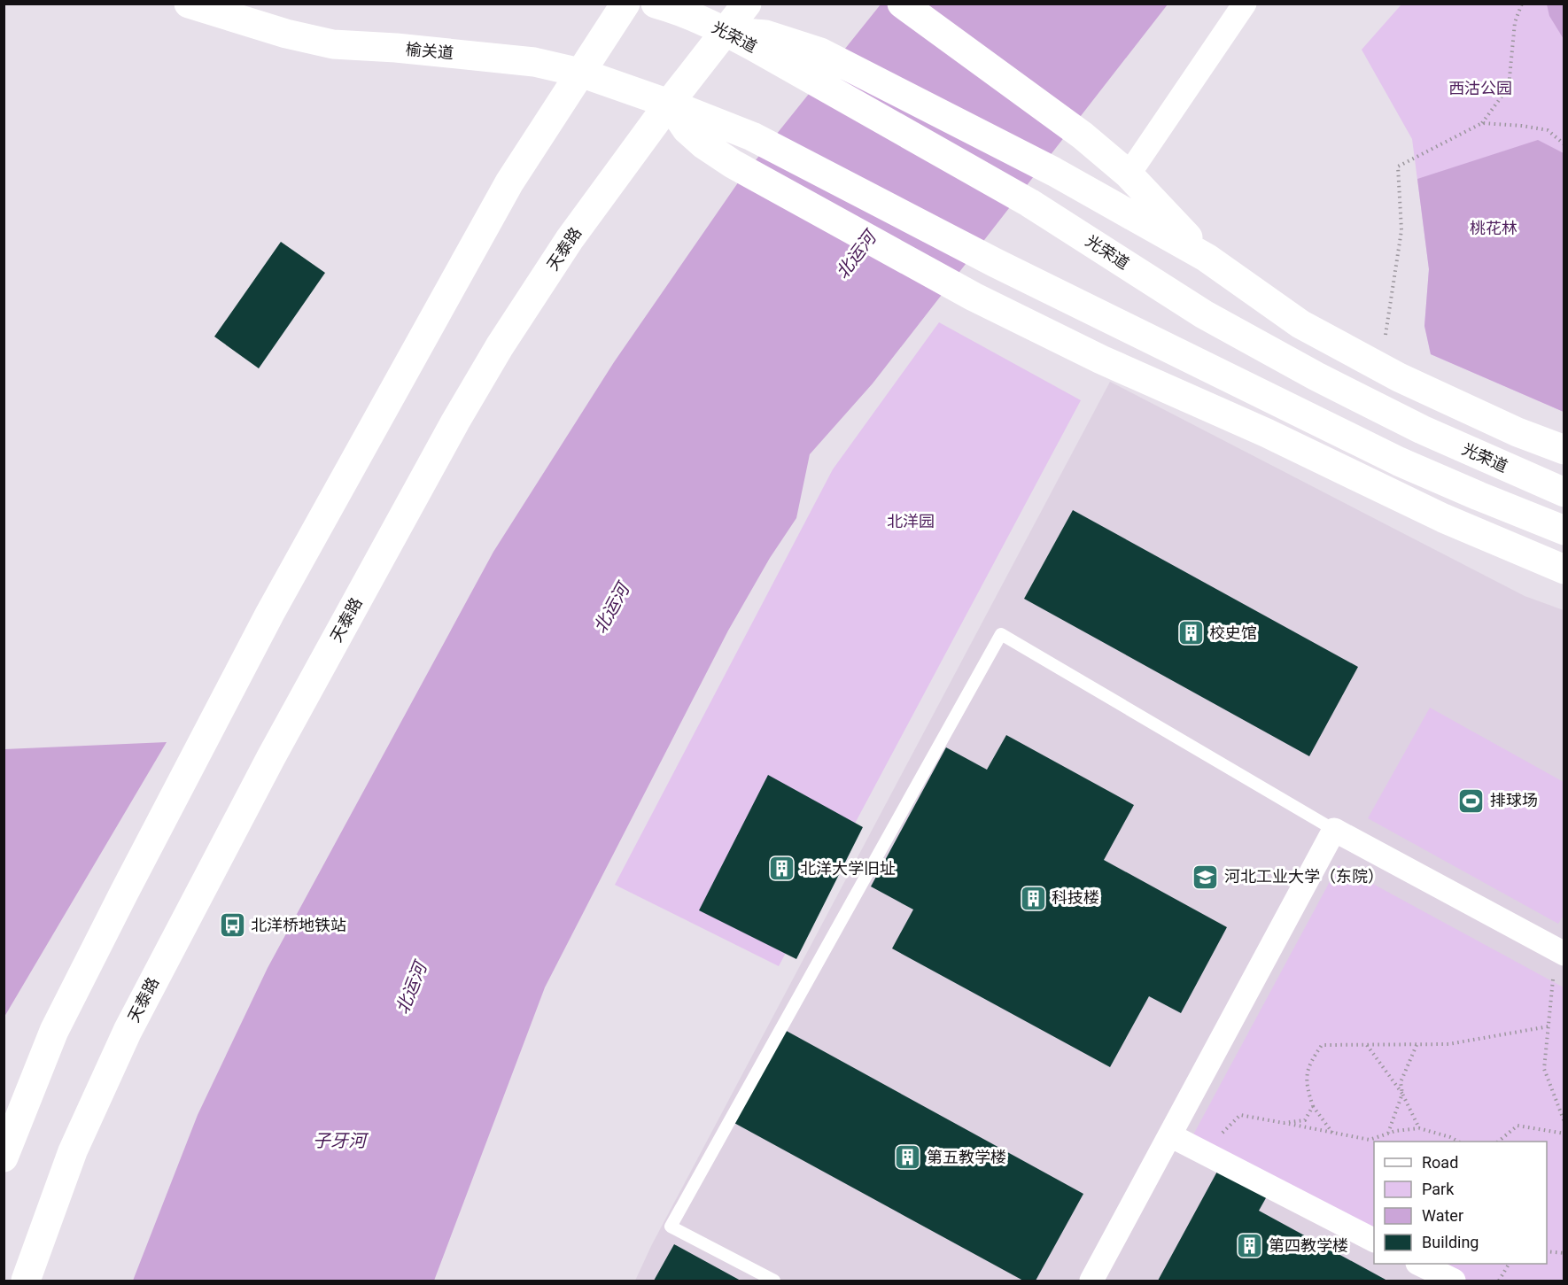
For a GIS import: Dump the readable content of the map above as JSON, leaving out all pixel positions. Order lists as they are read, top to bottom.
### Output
{
  "streets": {
    "main road": ["光荣道", "榆关道", "天泰路"]
  },
  "crossings": [
    ["光荣道", "天泰路"],
    ["榆关道", "天泰路"]
  ],
  "water": ["北运河", "子牙河"],
  "parks": ["西沽公园", "桃花林", "北洋园"],
  "places": {
    "building": [
      "校史馆",
      "北洋大学旧址",
      "科技楼",
      "第五教学楼",
      "第四教学楼"
    ],
    "sports": ["排球场"],
    "school or university": ["河北工业大学（东院）"],
    "bus stop": ["北洋桥地铁站"]
  },
  "legend": [
    "Road",
    "Park",
    "Water",
    "Building"
  ]
}
